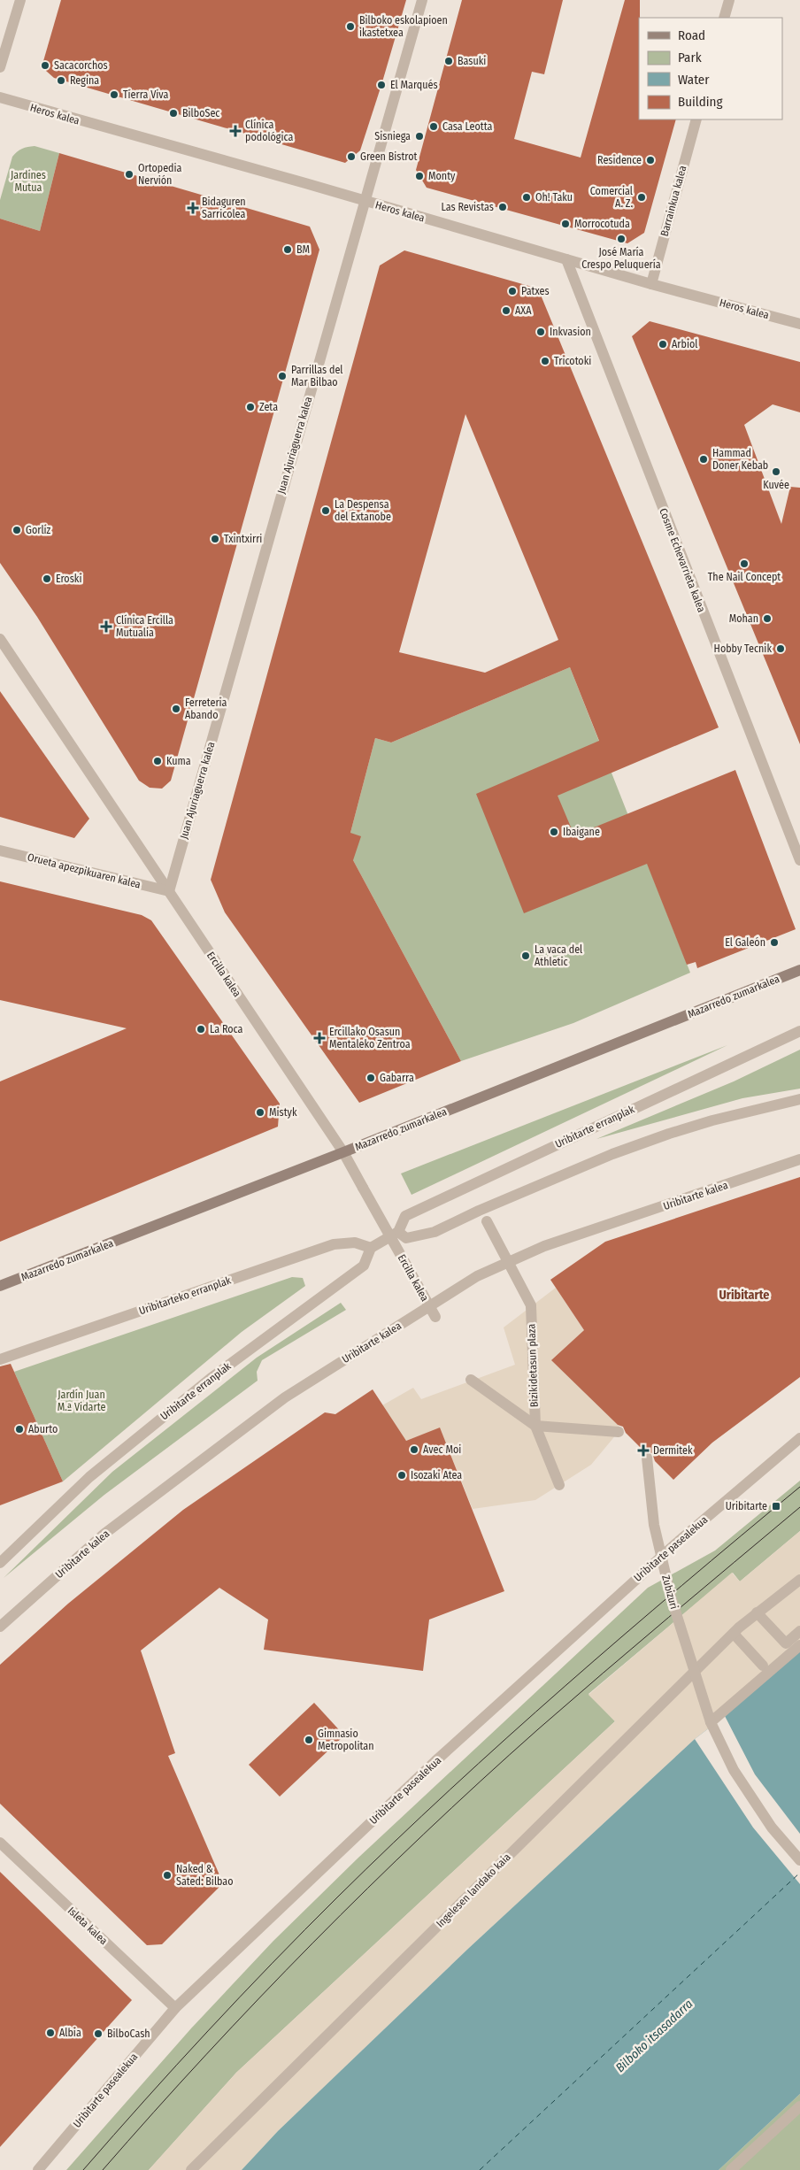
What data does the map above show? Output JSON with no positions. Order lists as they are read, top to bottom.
{
  "streets": {
    "main road": ["Mazarredo zumarkalea"],
    "street": [
      "Heros kalea",
      "Barrainkua kalea",
      "Juan Ajuriaguerra kalea",
      "Cosme Echevarrieta kalea",
      "Orueta apezpikuaren kalea",
      "Ercilla kalea",
      "Uribitarte erranplak",
      "Uribitarte kalea",
      "Uribitarteko erranplak",
      "Bizikidetasun plaza",
      "Uribitarte pasealekua",
      "Zubizuri",
      "Ingelesen landako kaia",
      "Isleta kalea"
    ]
  },
  "crossings": [
    ["Heros kalea", "Barrainkua kalea"],
    ["Heros kalea", "Juan Ajuriaguerra kalea"],
    ["Heros kalea", "Cosme Echevarrieta kalea"],
    ["Juan Ajuriaguerra kalea", "Orueta apezpikuaren kalea"],
    ["Juan Ajuriaguerra kalea", "Ercilla kalea"],
    ["Orueta apezpikuaren kalea", "Ercilla kalea"],
    ["Ercilla kalea", "Mazarredo zumarkalea"],
    ["Uribitarte erranplak", "Uribitarteko erranplak"],
    ["Uribitarte pasealekua", "Isleta kalea"]
  ],
  "districts": ["Uribitarte"],
  "water": ["Bilboko itsasadarra"],
  "parks": ["Jardines Mutua", "Jardín Juan M.ª Vidarte"],
  "places": {
    "other": [
      "Bilboko eskolapioen ikastetxea",
      "Basuki",
      "Sacacorchos",
      "Regina",
      "El Marqués",
      "Tierra Viva",
      "BilboSec",
      "Casa Leotta",
      "Sisniega",
      "Green Bistrot",
      "Residence",
      "Ortopedia Nervión",
      "Monty",
      "Oh! Taku",
      "Comercial A. Z.",
      "Las Revistas",
      "Morrocotuda",
      "José María Crespo Peluquería",
      "BM",
      "Patxes",
      "AXA",
      "Inkvasion",
      "Arbiol",
      "Tricotoki",
      "Parrillas del Mar Bilbao",
      "Zeta",
      "Hammad Doner Kebab",
      "Kuvée",
      "La Despensa del Extanobe",
      "Gorliz",
      "Txintxirri",
      "The Nail Concept",
      "Eroski",
      "Mohan",
      "Hobby Tecnik",
      "Ferreteria Abando",
      "Kuma",
      "Ibaigane",
      "El Galeón",
      "La vaca del Athletic",
      "La Roca",
      "Gabarra",
      "Mistyk",
      "Aburto",
      "Avec Moi",
      "Isozaki Atea",
      "Gimnasio Metropolitan",
      "Naked & Sated: Bilbao",
      "Albia",
      "BilboCash"
    ],
    "health": [
      "Clínica podológica",
      "Bidaguren Sarricolea",
      "Clínica Ercilla Mutualia",
      "Ercillako Osasun Mentaleko Zentroa",
      "Dermitek"
    ],
    "transit": ["Uribitarte"]
  },
  "legend": [
    "Road",
    "Park",
    "Water",
    "Building"
  ]
}
